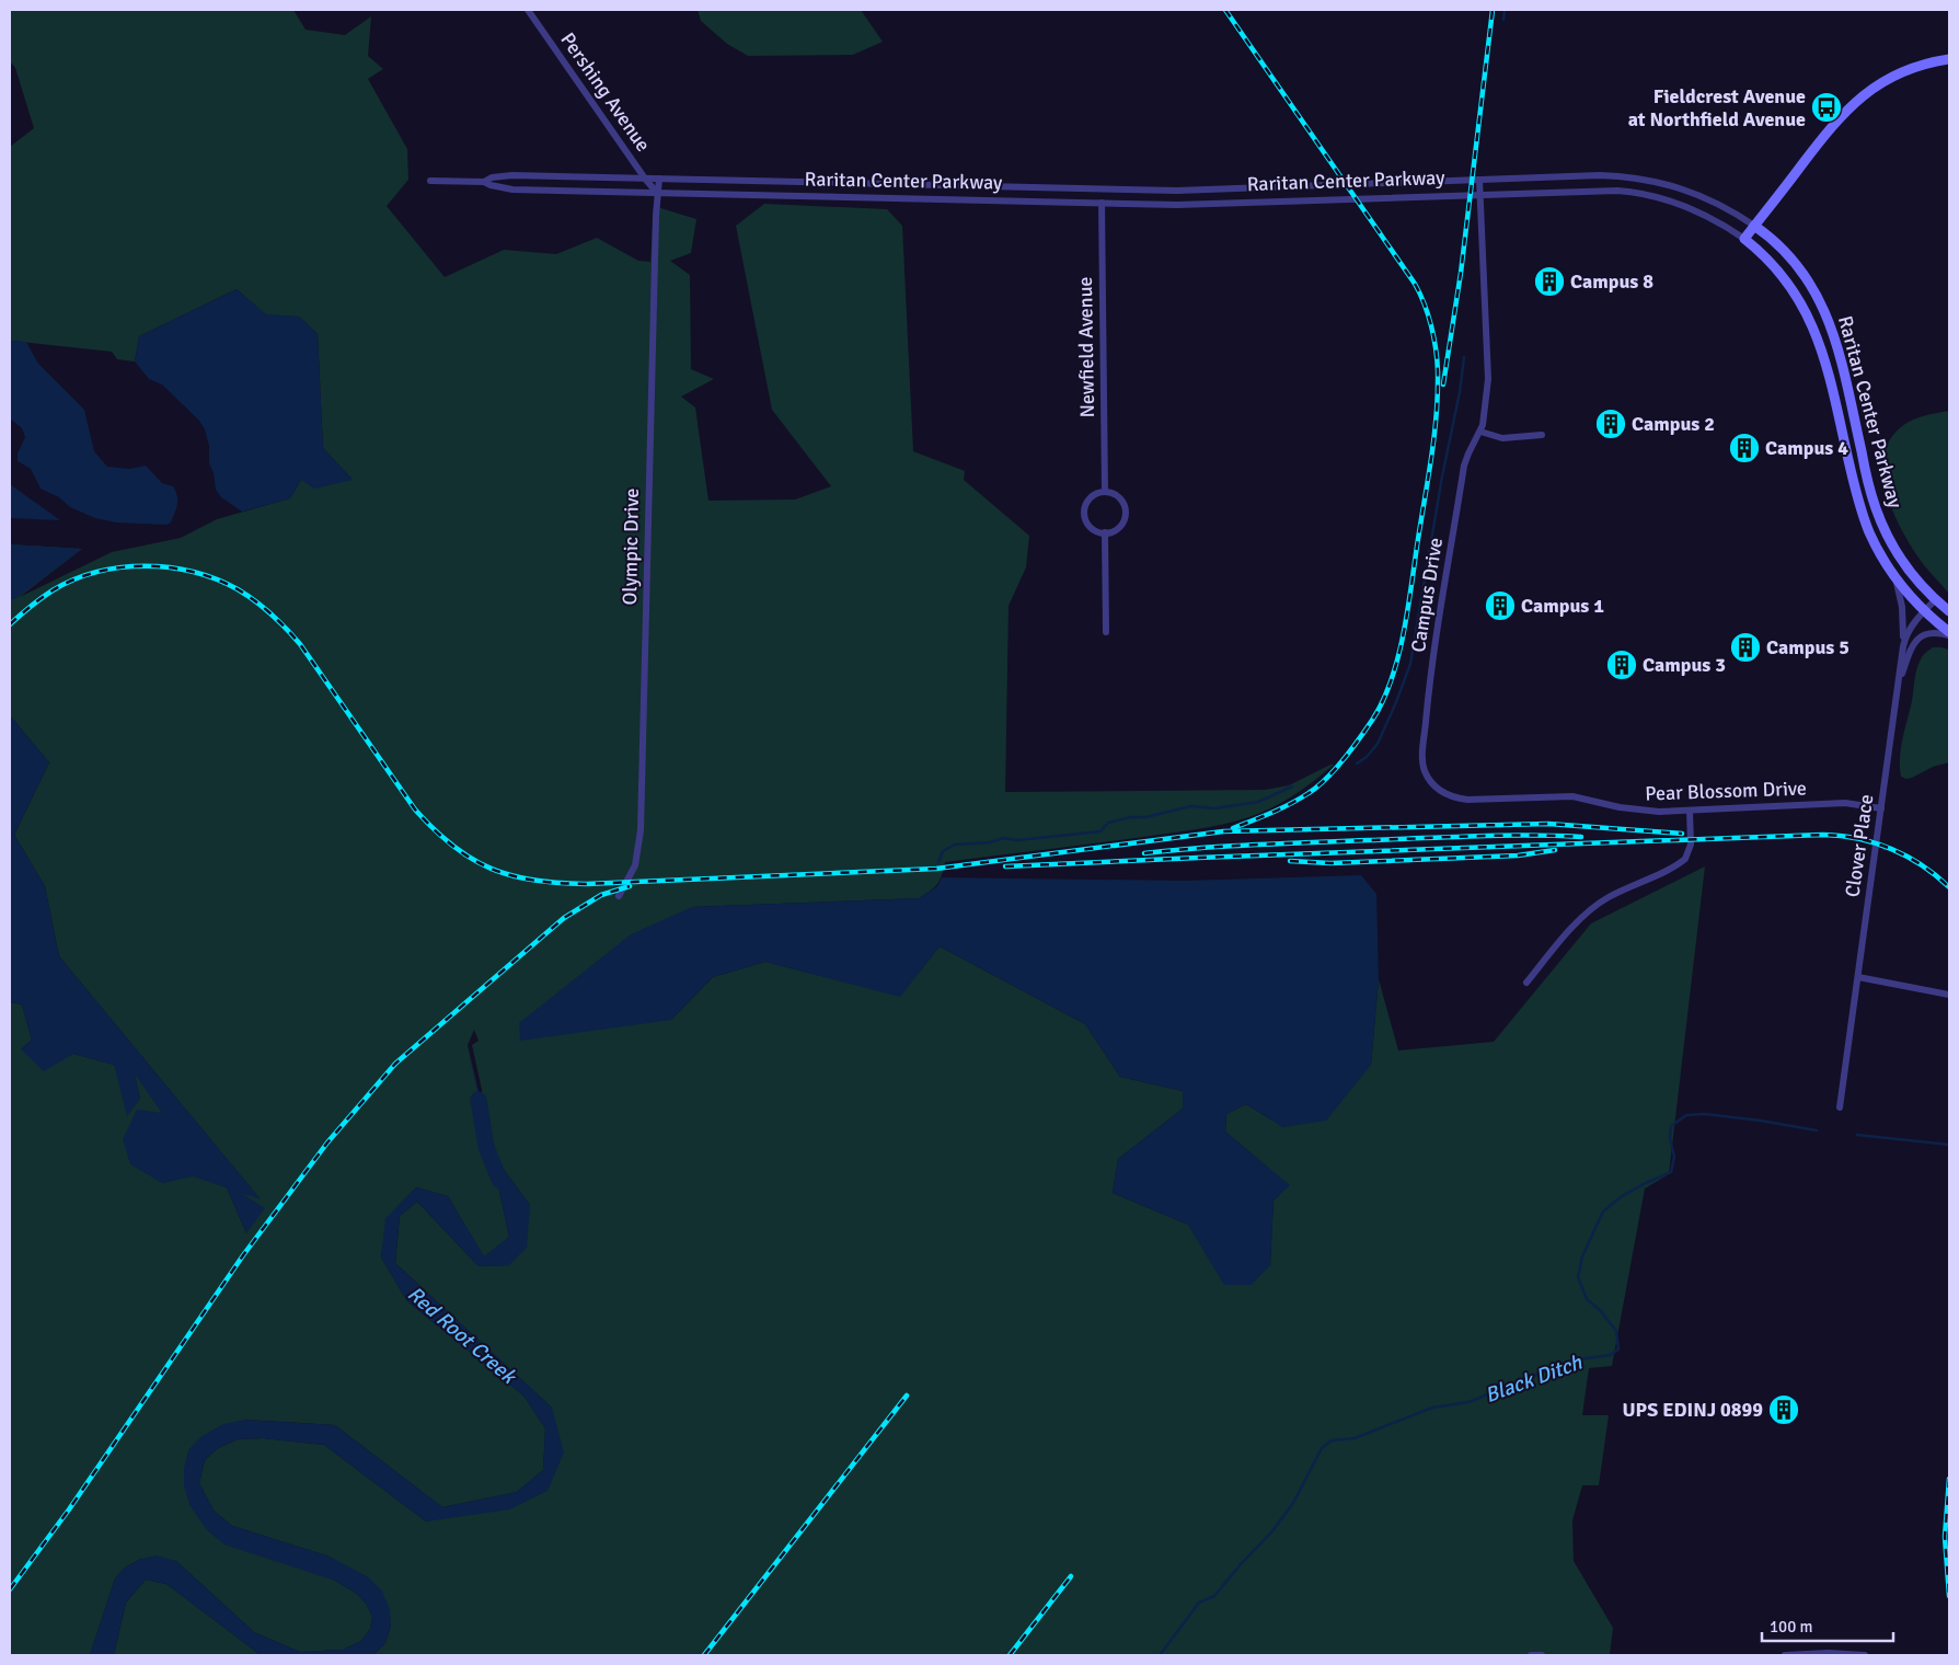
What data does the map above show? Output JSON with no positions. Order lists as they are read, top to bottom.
{
  "streets": {
    "street": [
      "Pershing Avenue",
      "Raritan Center Parkway",
      "Newfield Avenue",
      "Olympic Drive",
      "Campus Drive",
      "Pear Blossom Drive",
      "Clover Place"
    ]
  },
  "crossings": [
    ["Pershing Avenue", "Raritan Center Parkway"],
    ["Pershing Avenue", "Olympic Drive"],
    ["Raritan Center Parkway", "Newfield Avenue"],
    ["Raritan Center Parkway", "Olympic Drive"],
    ["Raritan Center Parkway", "Campus Drive"],
    ["Raritan Center Parkway", "Clover Place"],
    ["Campus Drive", "Pear Blossom Drive"],
    ["Pear Blossom Drive", "Clover Place"]
  ],
  "water": ["Red Root Creek", "Black Ditch"],
  "places": {
    "bus stop": ["Fieldcrest Avenue at Northfield Avenue"],
    "building": [
      "Campus 8",
      "Campus 2",
      "Campus 4",
      "Campus 1",
      "Campus 5",
      "Campus 3",
      "UPS EDINJ 0899"
    ]
  },
  "scale_bar": "100 m"
}
